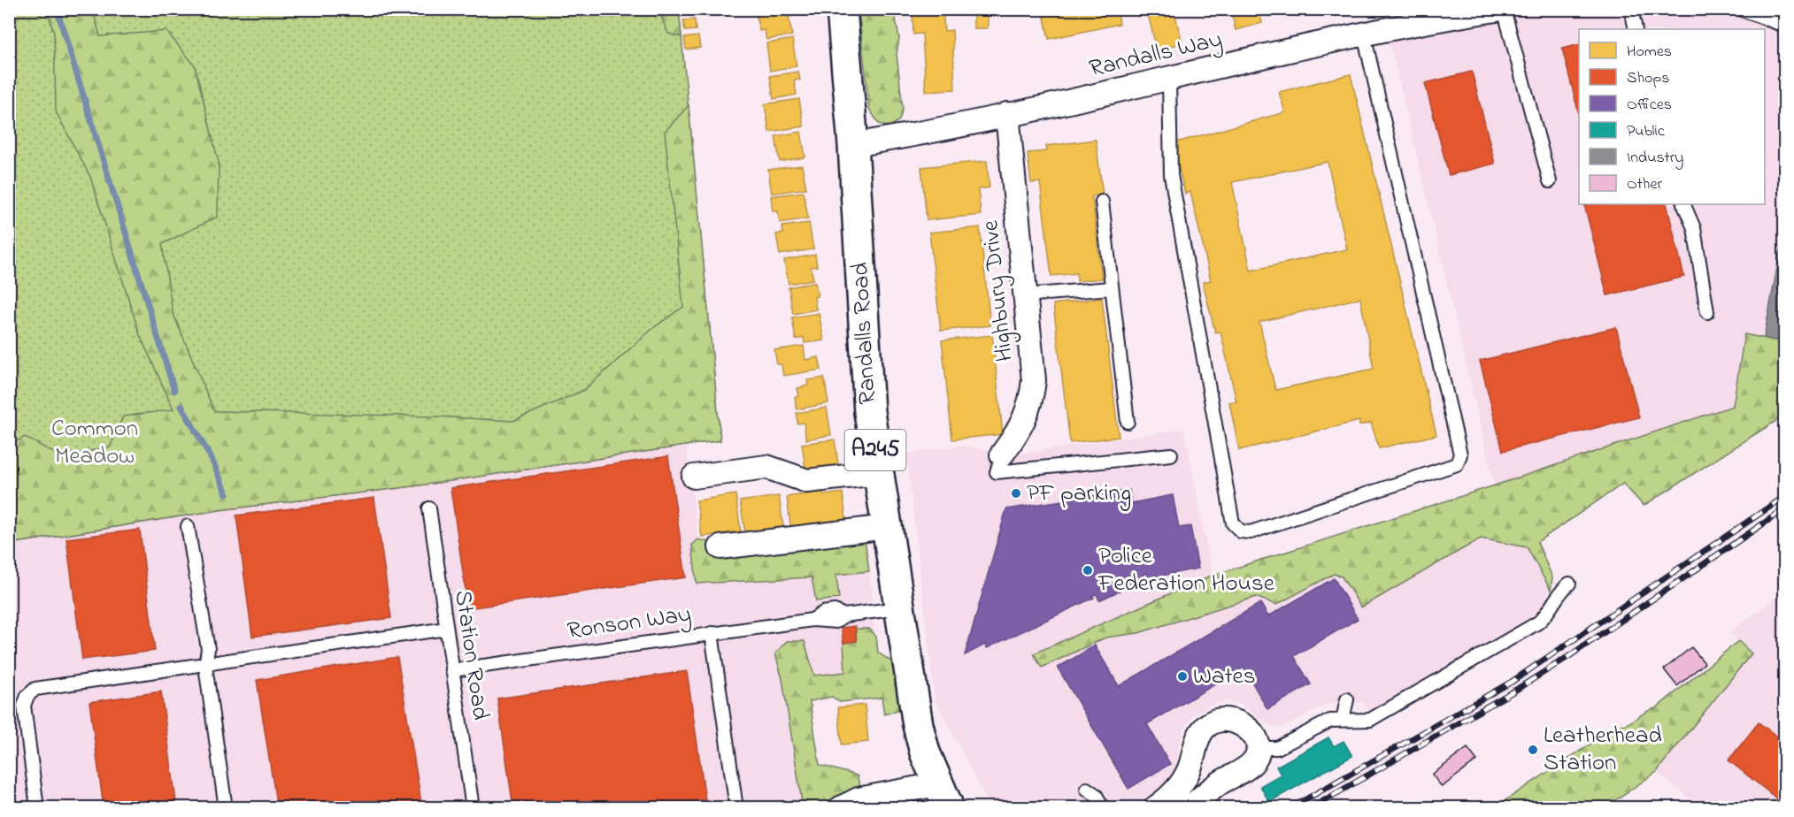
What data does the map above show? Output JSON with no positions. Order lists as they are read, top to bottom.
{
  "streets": {
    "main road": ["Randalls Road", "A245"],
    "street": ["Randalls Way", "Highbury Drive"],
    "lane": ["Ronson Way", "Station Road"]
  },
  "crossings": [
    ["Randalls Way", "Highbury Drive"],
    ["Randalls Way", "Randalls Road"],
    ["Randalls Road", "Ronson Way"],
    ["Ronson Way", "Station Road"]
  ],
  "parks": ["Common Meadow"],
  "places": [
    "PF parking",
    "Police Federation House",
    "Wates",
    "Leatherhead Station"
  ],
  "legend": [
    "Homes",
    "Shops",
    "Offices",
    "Public",
    "Industry",
    "Other"
  ]
}
